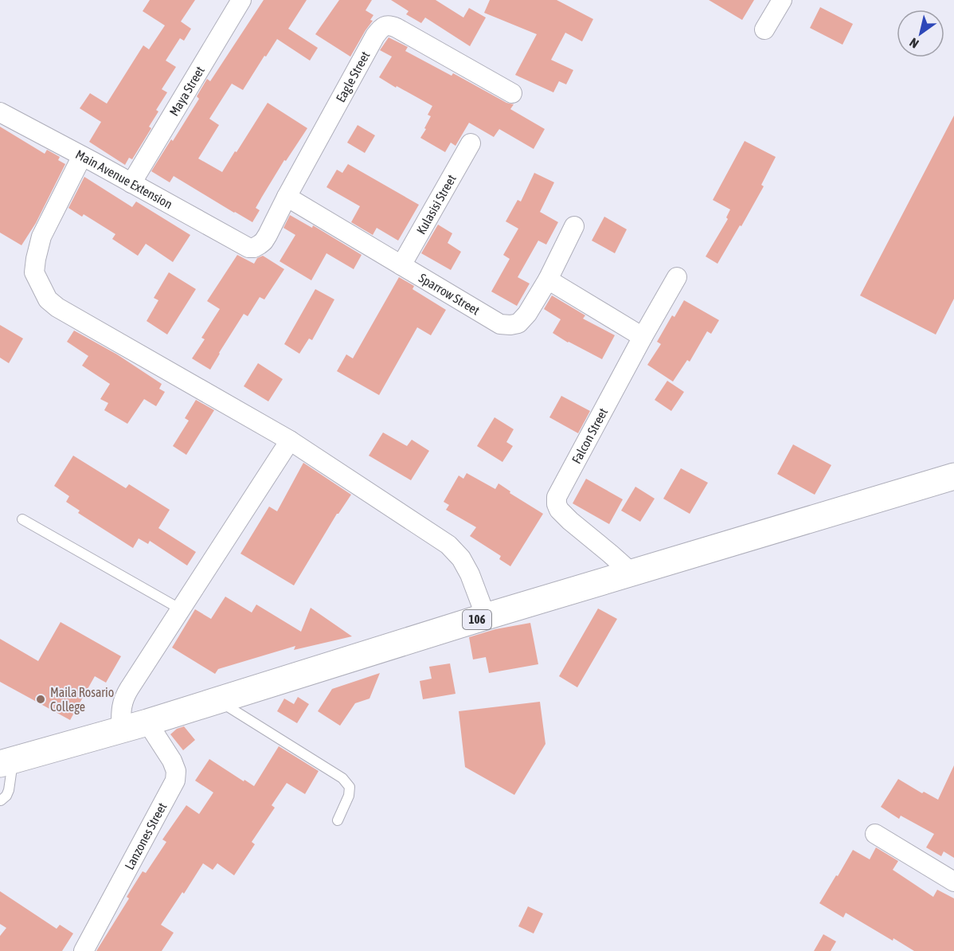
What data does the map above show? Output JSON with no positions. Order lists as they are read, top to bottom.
{
  "streets": {
    "highway": ["106"],
    "street": [
      "Eagle Street",
      "Maya Street",
      "Main Avenue Extension",
      "Kulasisi Street",
      "Sparrow Street",
      "Falcon Street",
      "Lanzones Street"
    ]
  },
  "crossings": [
    ["Eagle Street", "Main Avenue Extension"],
    ["Eagle Street", "Sparrow Street"],
    ["Maya Street", "Main Avenue Extension"],
    ["Kulasisi Street", "Sparrow Street"],
    ["Falcon Street", "106"],
    ["106", "Lanzones Street"]
  ],
  "places": ["Maila Rosario College"],
  "north": "bottom left"
}
